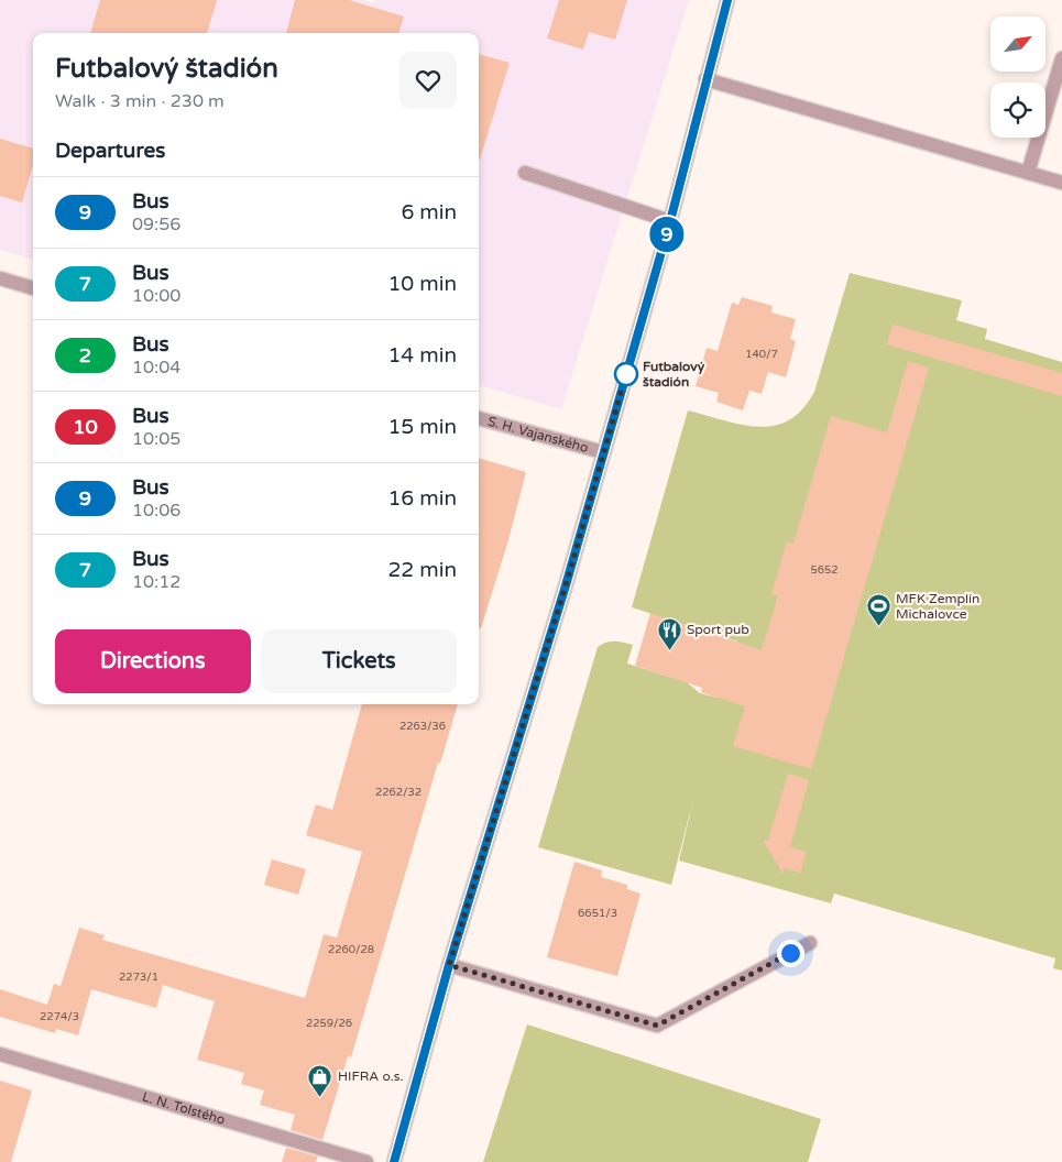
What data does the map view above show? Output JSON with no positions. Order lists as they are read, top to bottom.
{
  "streets": {
    "street": ["S. H. Vajanského", "L. N. Tolstého"]
  },
  "places": {
    "other": ["Futbalový štadión"],
    "sports": ["MFK Zemplín Michalovce"],
    "restaurant": ["Sport pub"],
    "shop": ["HIFRA o.s."]
  },
  "lines": ["bus line 9"],
  "house_numbers": [
    "140/7",
    "5652",
    "2263/36",
    "2262/32",
    "6651/3",
    "2260/28",
    "2273/1",
    "2274/3",
    "2259/26"
  ],
  "north": "top right",
  "page": {
    "on_map": "9",
    "heading": [
      ["Futbalový štadión", "Walk · 3 min · 230 m"],
      "Departures"
    ],
    "list": [
      {
        "mark": "9",
        "name": "Bus",
        "note": "09:56",
        "value": "6 min"
      },
      {
        "mark": "7",
        "name": "Bus",
        "note": "10:00",
        "value": "10 min"
      },
      {
        "mark": "2",
        "name": "Bus",
        "note": "10:04",
        "value": "14 min"
      },
      {
        "mark": "10",
        "name": "Bus",
        "note": "10:05",
        "value": "15 min"
      },
      {
        "mark": "9",
        "name": "Bus",
        "note": "10:06",
        "value": "16 min"
      },
      {
        "mark": "7",
        "name": "Bus",
        "note": "10:12",
        "value": "22 min"
      }
    ],
    "buttons": ["Directions", "Tickets"]
  }
}
